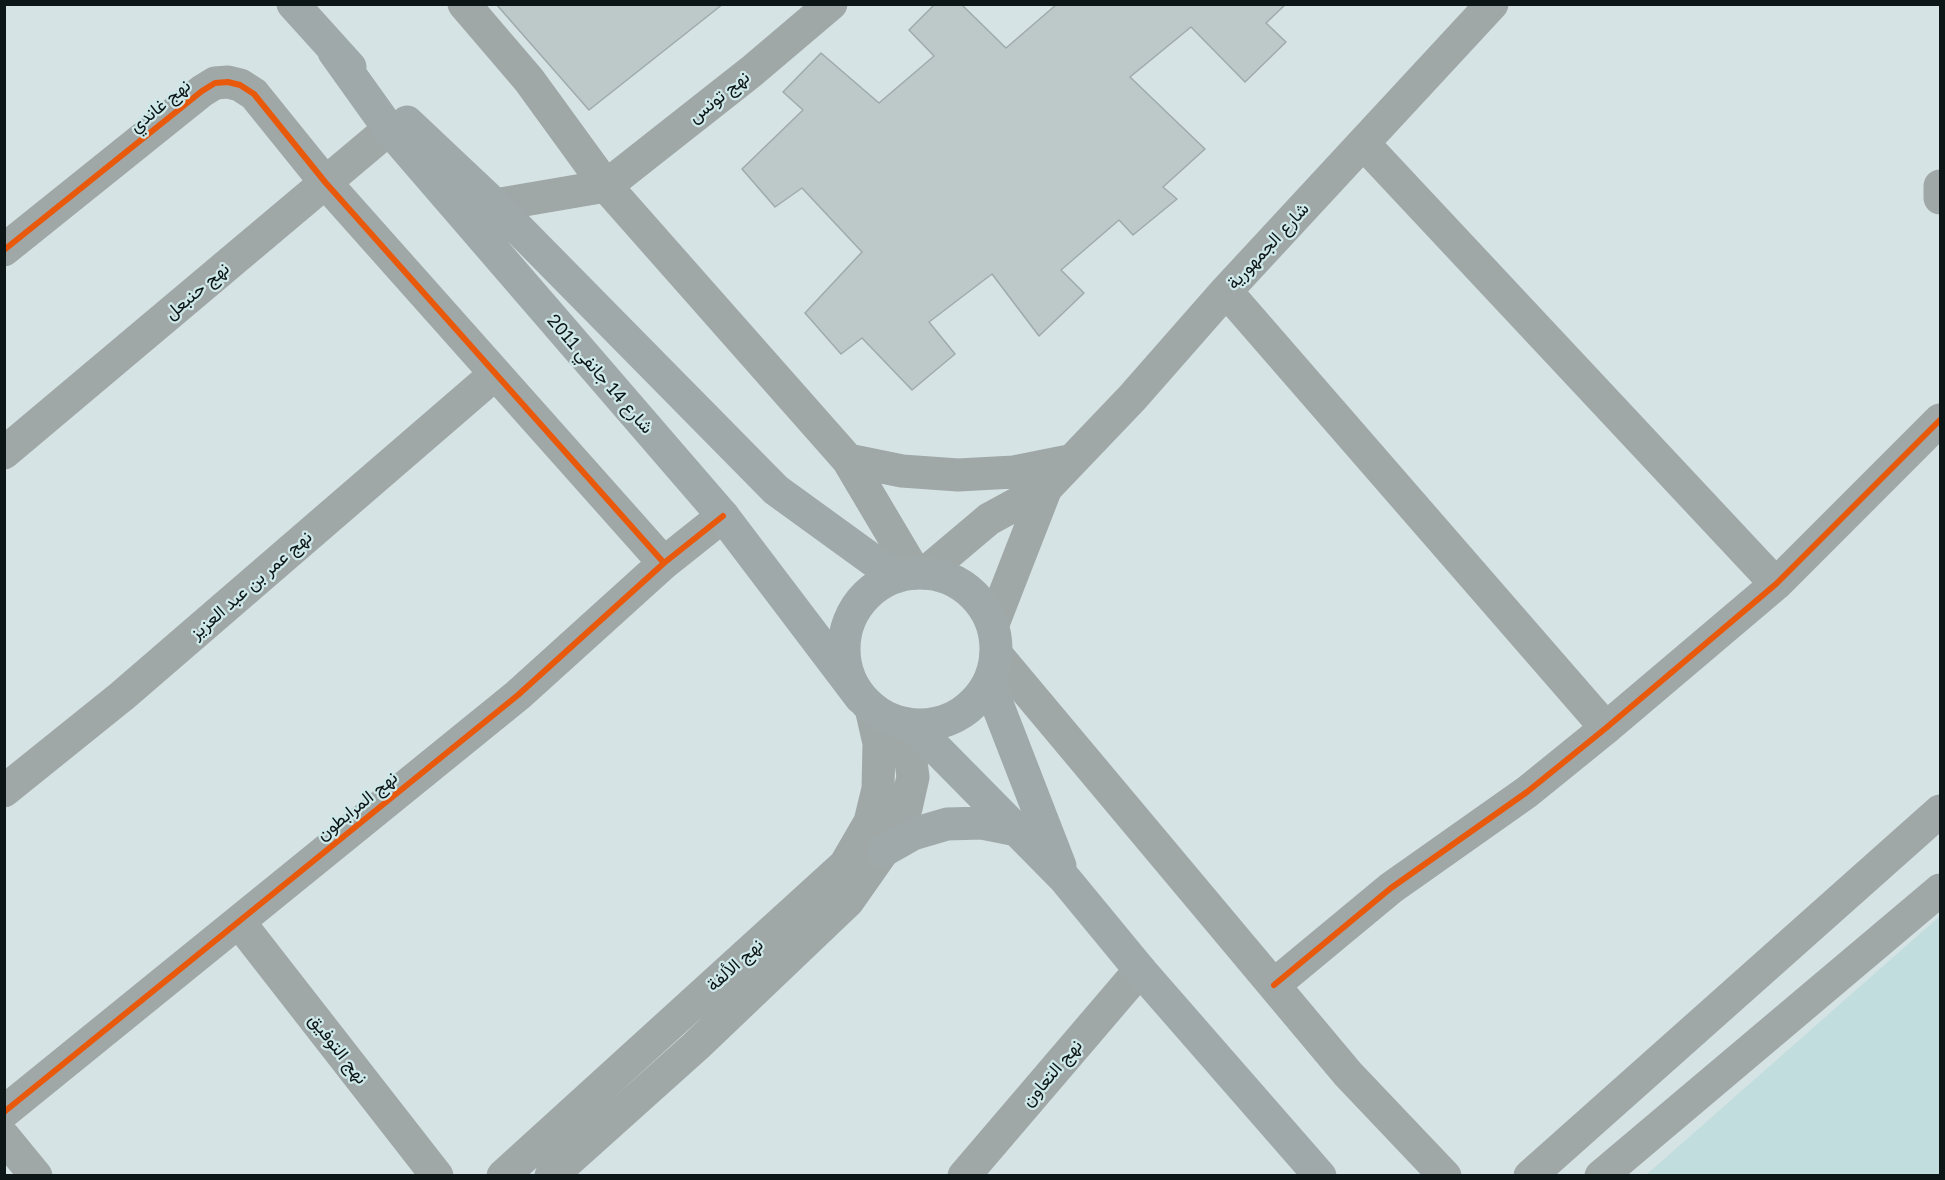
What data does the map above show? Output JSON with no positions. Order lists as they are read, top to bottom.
{
  "streets": {
    "main road": ["شارع 14 جانفي 2011"],
    "street": [
      "نهج تونس",
      "نهج غاندي",
      "شارع الجمهورية",
      "نهج حنبعل",
      "نهج عمر بن عبد العزيز",
      "نهج المرابطون",
      "نهج الألفة",
      "نهج التوفيق",
      "نهج التعاون"
    ]
  },
  "crossings": [
    ["نهج غاندي", "نهج حنبعل"],
    ["نهج حنبعل", "شارع 14 جانفي 2011"],
    ["شارع 14 جانفي 2011", "نهج المرابطون"],
    ["شارع 14 جانفي 2011", "نهج الألفة"],
    ["نهج المرابطون", "نهج التوفيق"]
  ]
}
